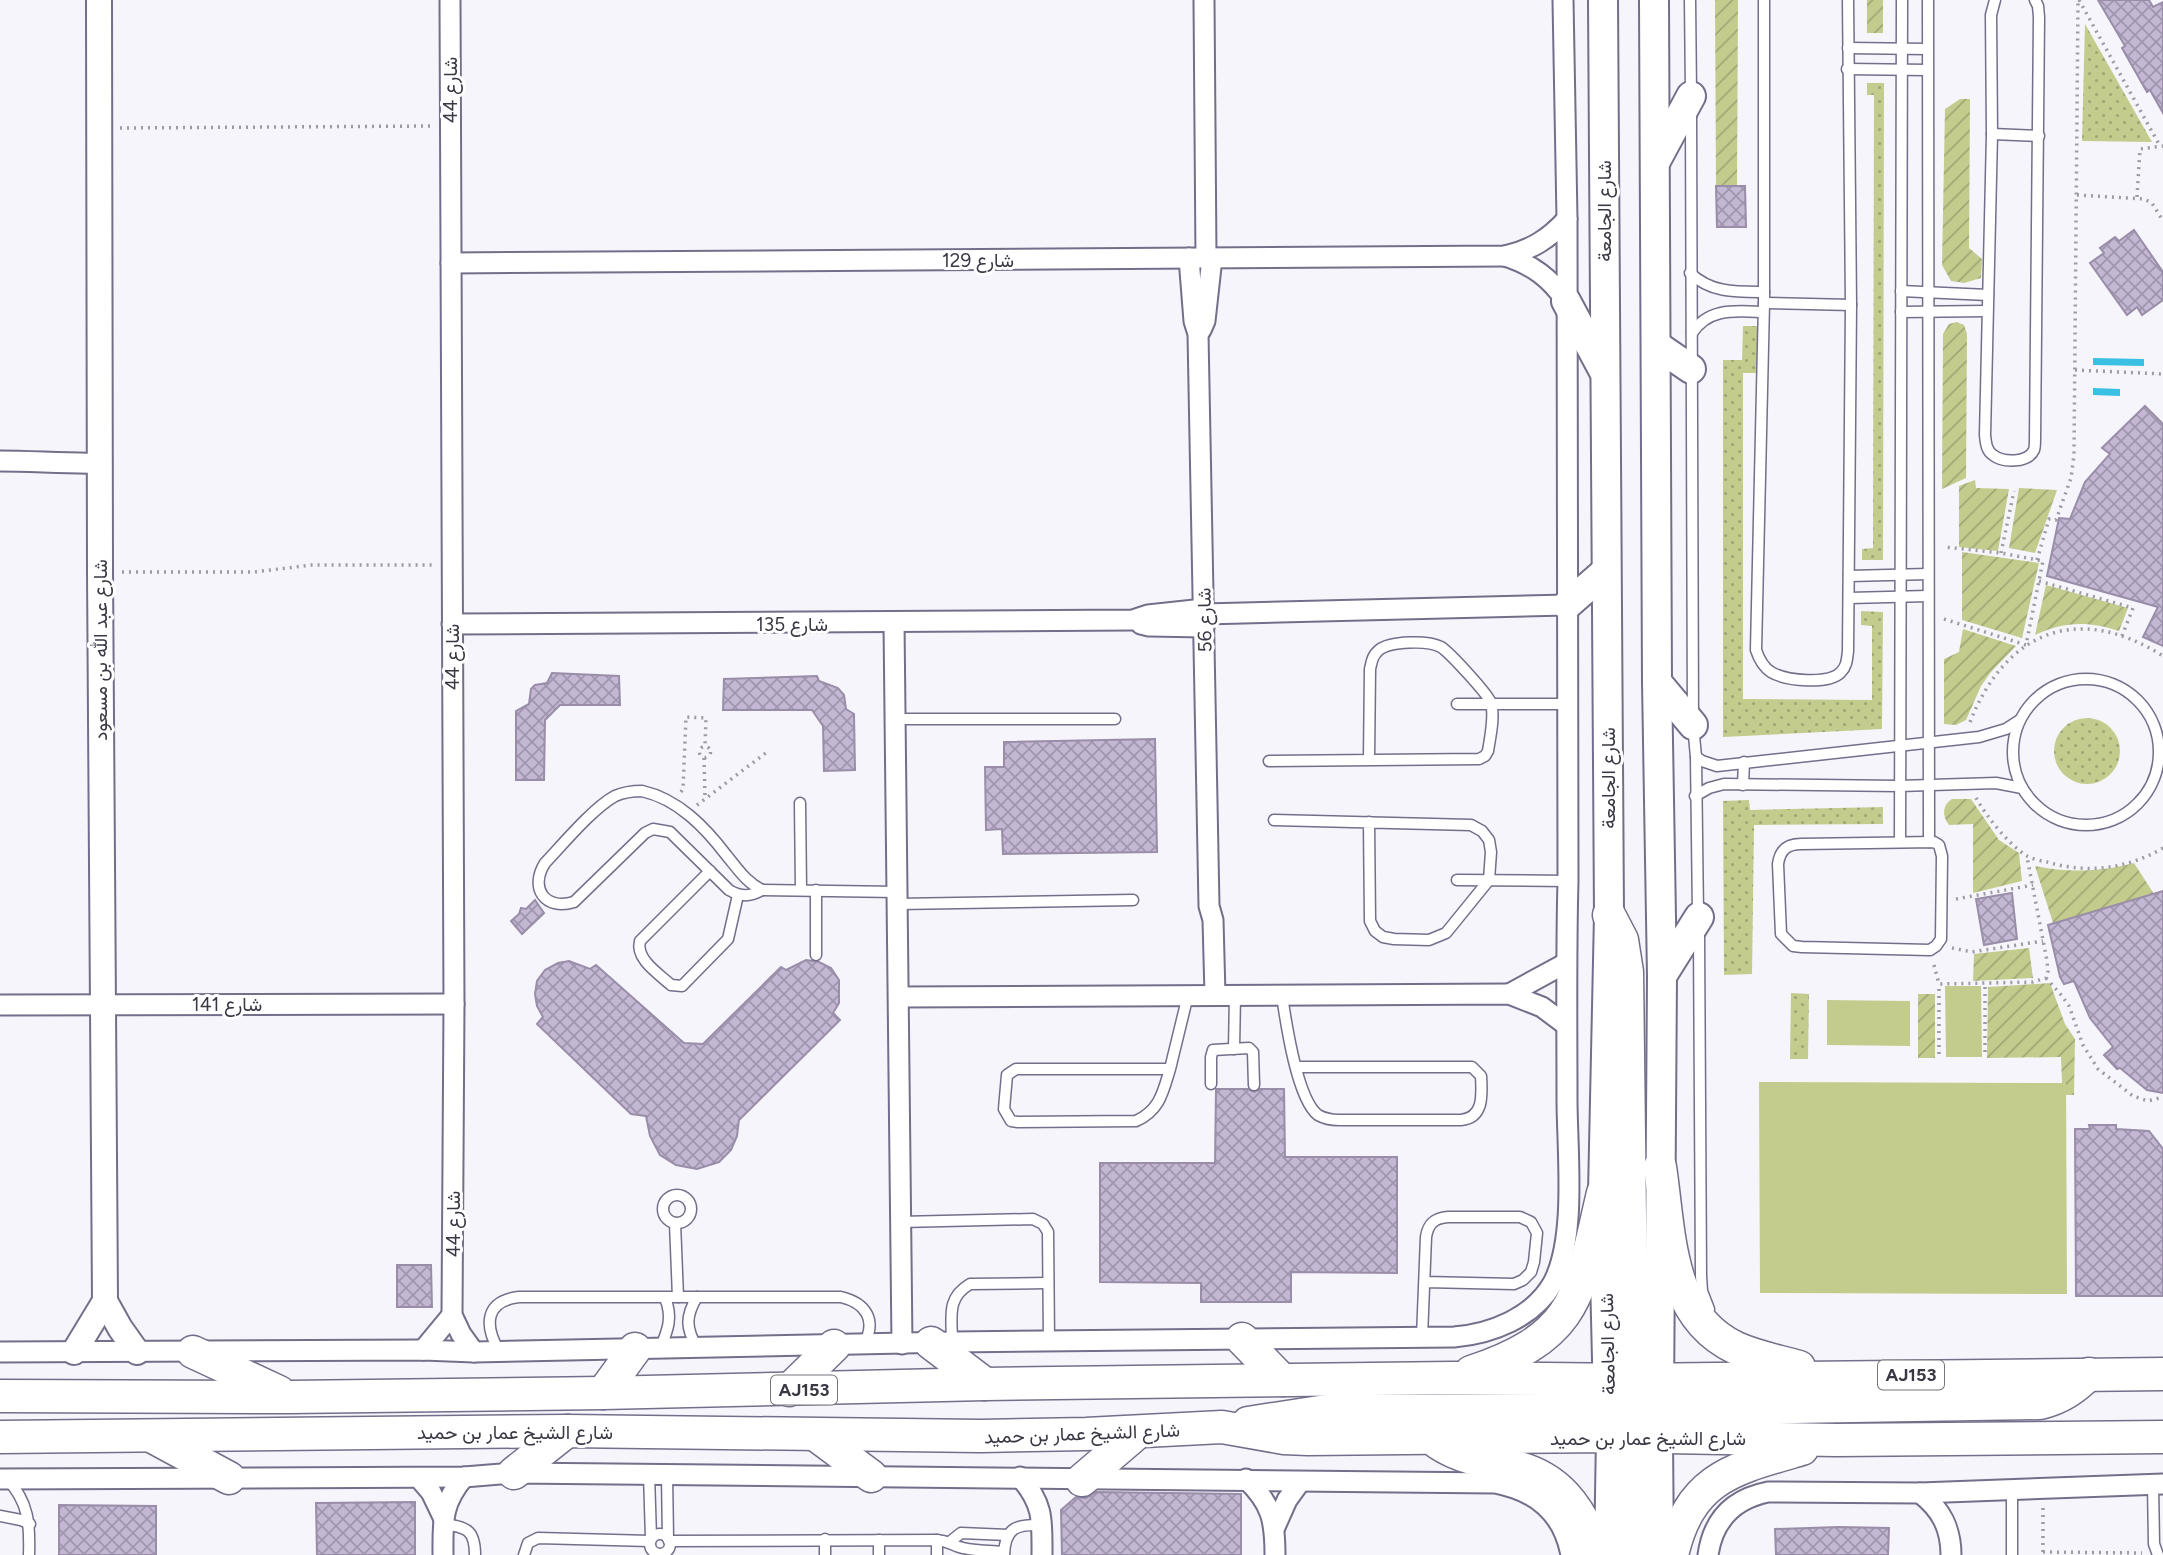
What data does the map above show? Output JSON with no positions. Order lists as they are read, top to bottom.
{
  "streets": {
    "main road": ["شارع الجامعة", "AJ153", "شارع الشيخ عمار بن حميد"],
    "street": [
      "شارع 44",
      "شارع 129",
      "شارع 56",
      "شارع 135",
      "شارع عبد الله بن مسعود",
      "شارع 141"
    ]
  },
  "crossings": [
    ["شارع 44", "شارع 129"],
    ["شارع 44", "شارع 135"],
    ["شارع 44", "شارع 141"],
    ["شارع الجامعة", "شارع الشيخ عمار بن حميد"],
    ["شارع 129", "شارع 56"],
    ["شارع 56", "شارع 135"],
    ["شارع عبد الله بن مسعود", "شارع 141"]
  ]
}
